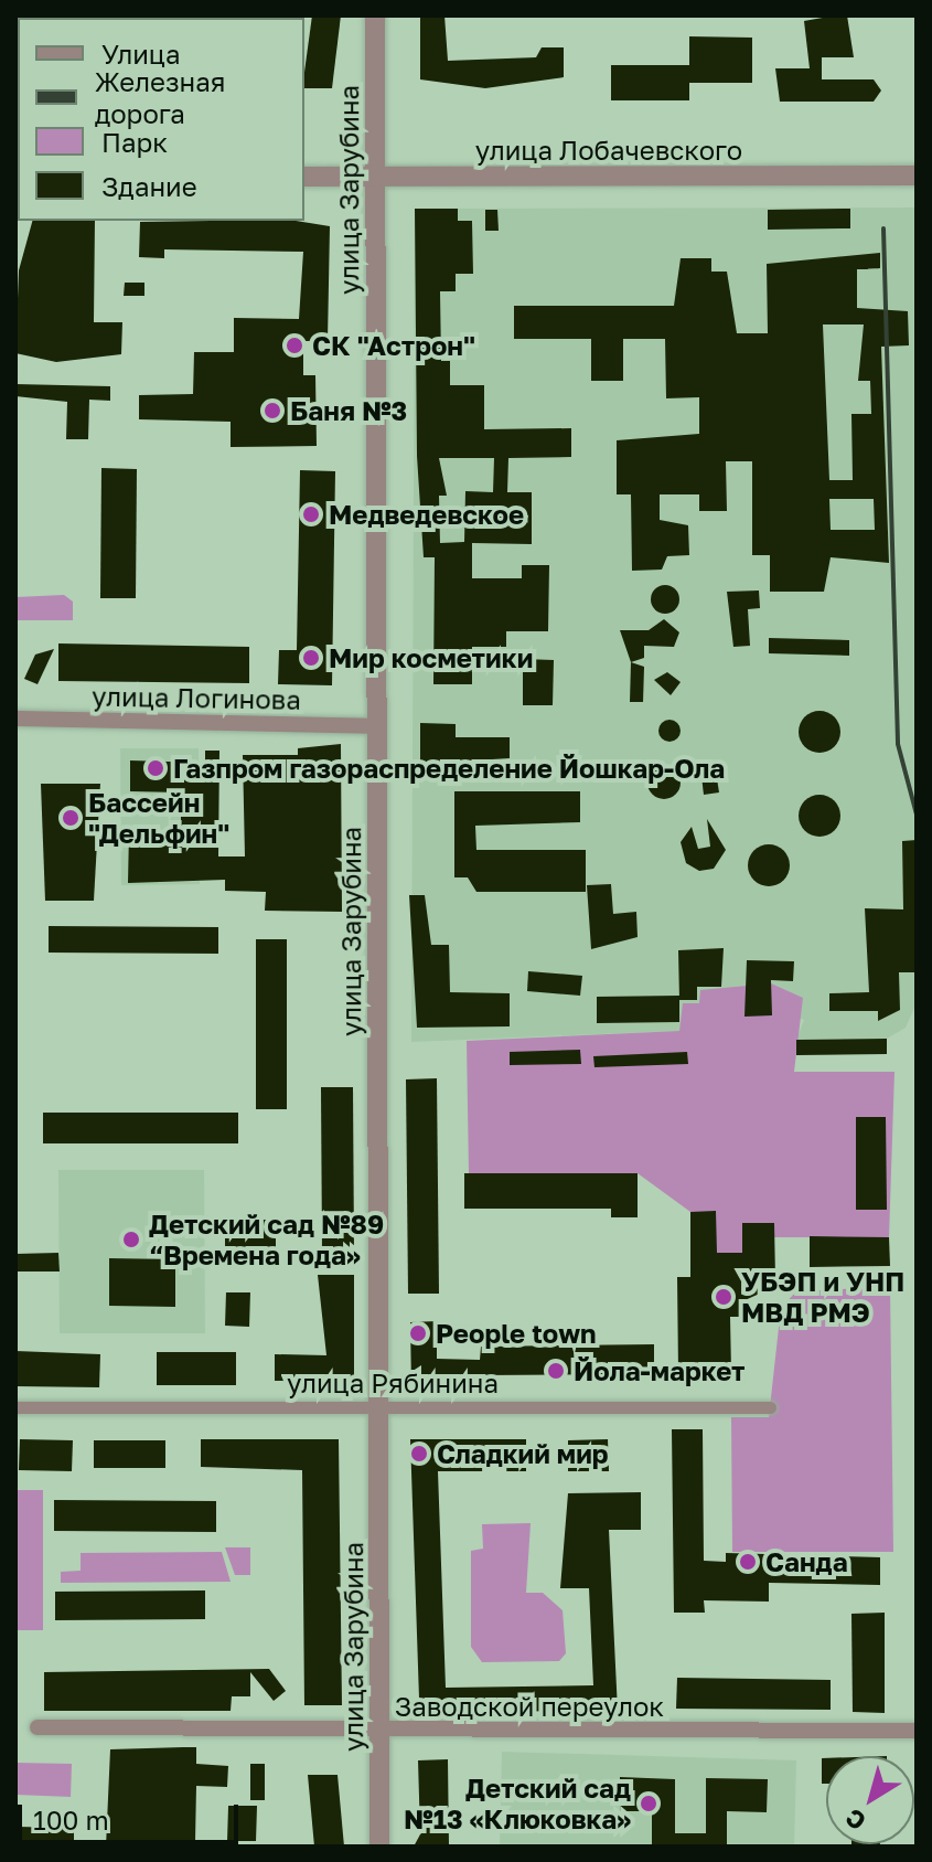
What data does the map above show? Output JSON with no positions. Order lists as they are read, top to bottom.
{
  "streets": {
    "street": [
      "улица Лобачевского",
      "улица Зарубина",
      "улица Логинова",
      "улица Рябинина",
      "Заводской переулок"
    ]
  },
  "crossings": [
    ["улица Лобачевского", "улица Зарубина"],
    ["улица Зарубина", "улица Логинова"],
    ["улица Зарубина", "улица Рябинина"],
    ["улица Зарубина", "Заводской переулок"]
  ],
  "places": [
    "СК \"Астрон\"",
    "Баня №3",
    "Медведевское",
    "Мир косметики",
    "Газпром газораспределение Йошкар-Ола",
    "Бассейн \"Дельфин\"",
    "Детский сад №89 “Времена года»",
    "УБЭП и УНП МВД РМЭ",
    "People town",
    "Йола-маркет",
    "Сладкий мир",
    "Санда",
    "Детский сад №13 «Клюковка»"
  ],
  "legend": [
    "Улица",
    "Железная дорога",
    "Парк",
    "Здание"
  ],
  "scale_bar": "100 m",
  "north": "bottom left"
}
